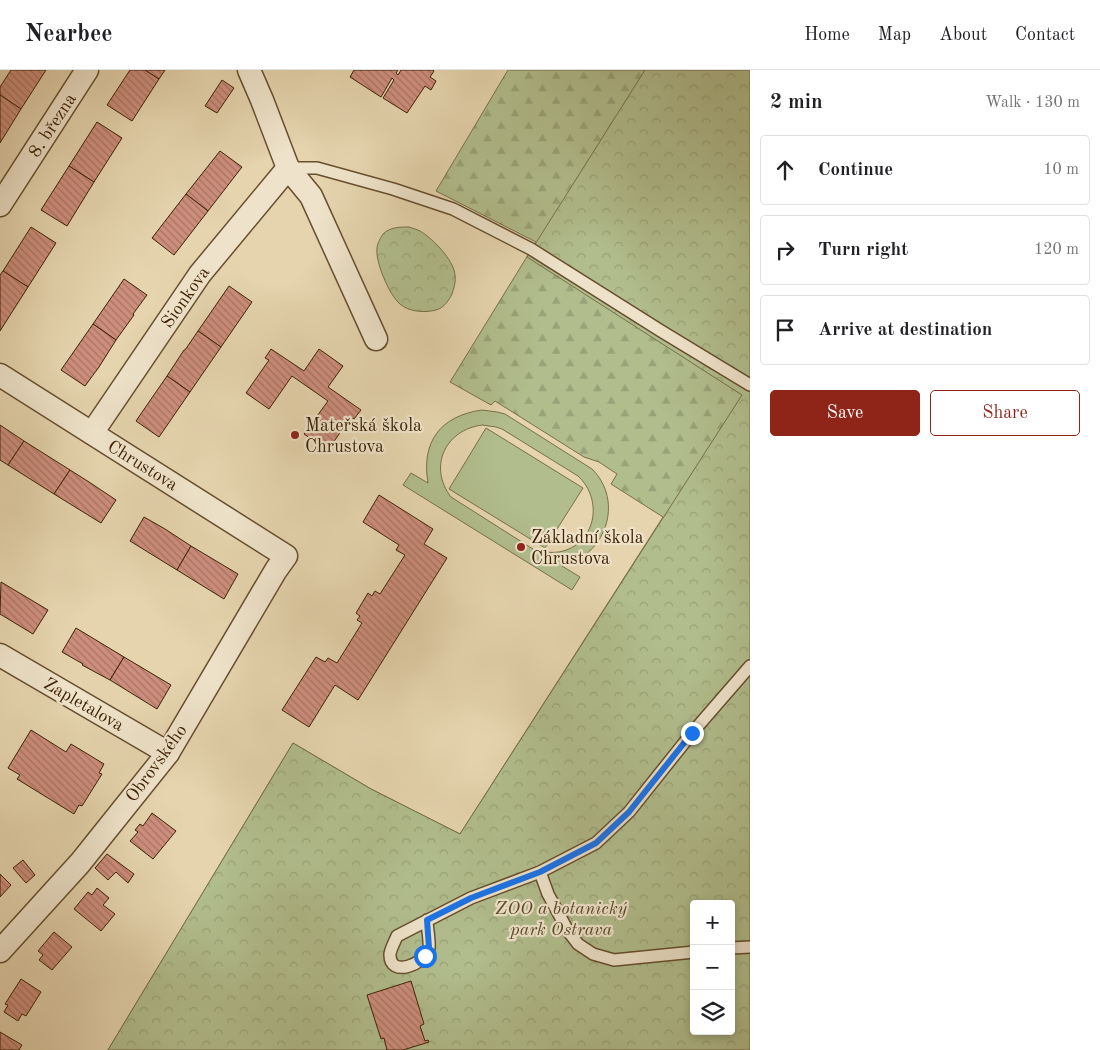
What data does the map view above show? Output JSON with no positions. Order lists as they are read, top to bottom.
{
  "streets": {
    "street": [
      "8. března",
      "Sionkova",
      "Chrustova",
      "Zapletalova",
      "Obrovského"
    ]
  },
  "crossings": [
    ["Sionkova", "Chrustova"],
    ["Chrustova", "Obrovského"],
    ["Zapletalova", "Obrovského"]
  ],
  "parks": ["ZOO a botanický park Ostrava"],
  "places": ["Mateřská škola Chrustova", "Základní škola Chrustova"],
  "page": {
    "header": "Nearbee",
    "nav": [
      "Home",
      "Map",
      "About",
      "Contact"
    ],
    "heading": ["2 min", "Walk · 130 m"],
    "list": [
      ["Continue", "10 m"],
      ["Turn right", "120 m"],
      "Arrive at destination"
    ],
    "buttons": ["Save", "Share"],
    "map_buttons": ["+", "−"]
  }
}
